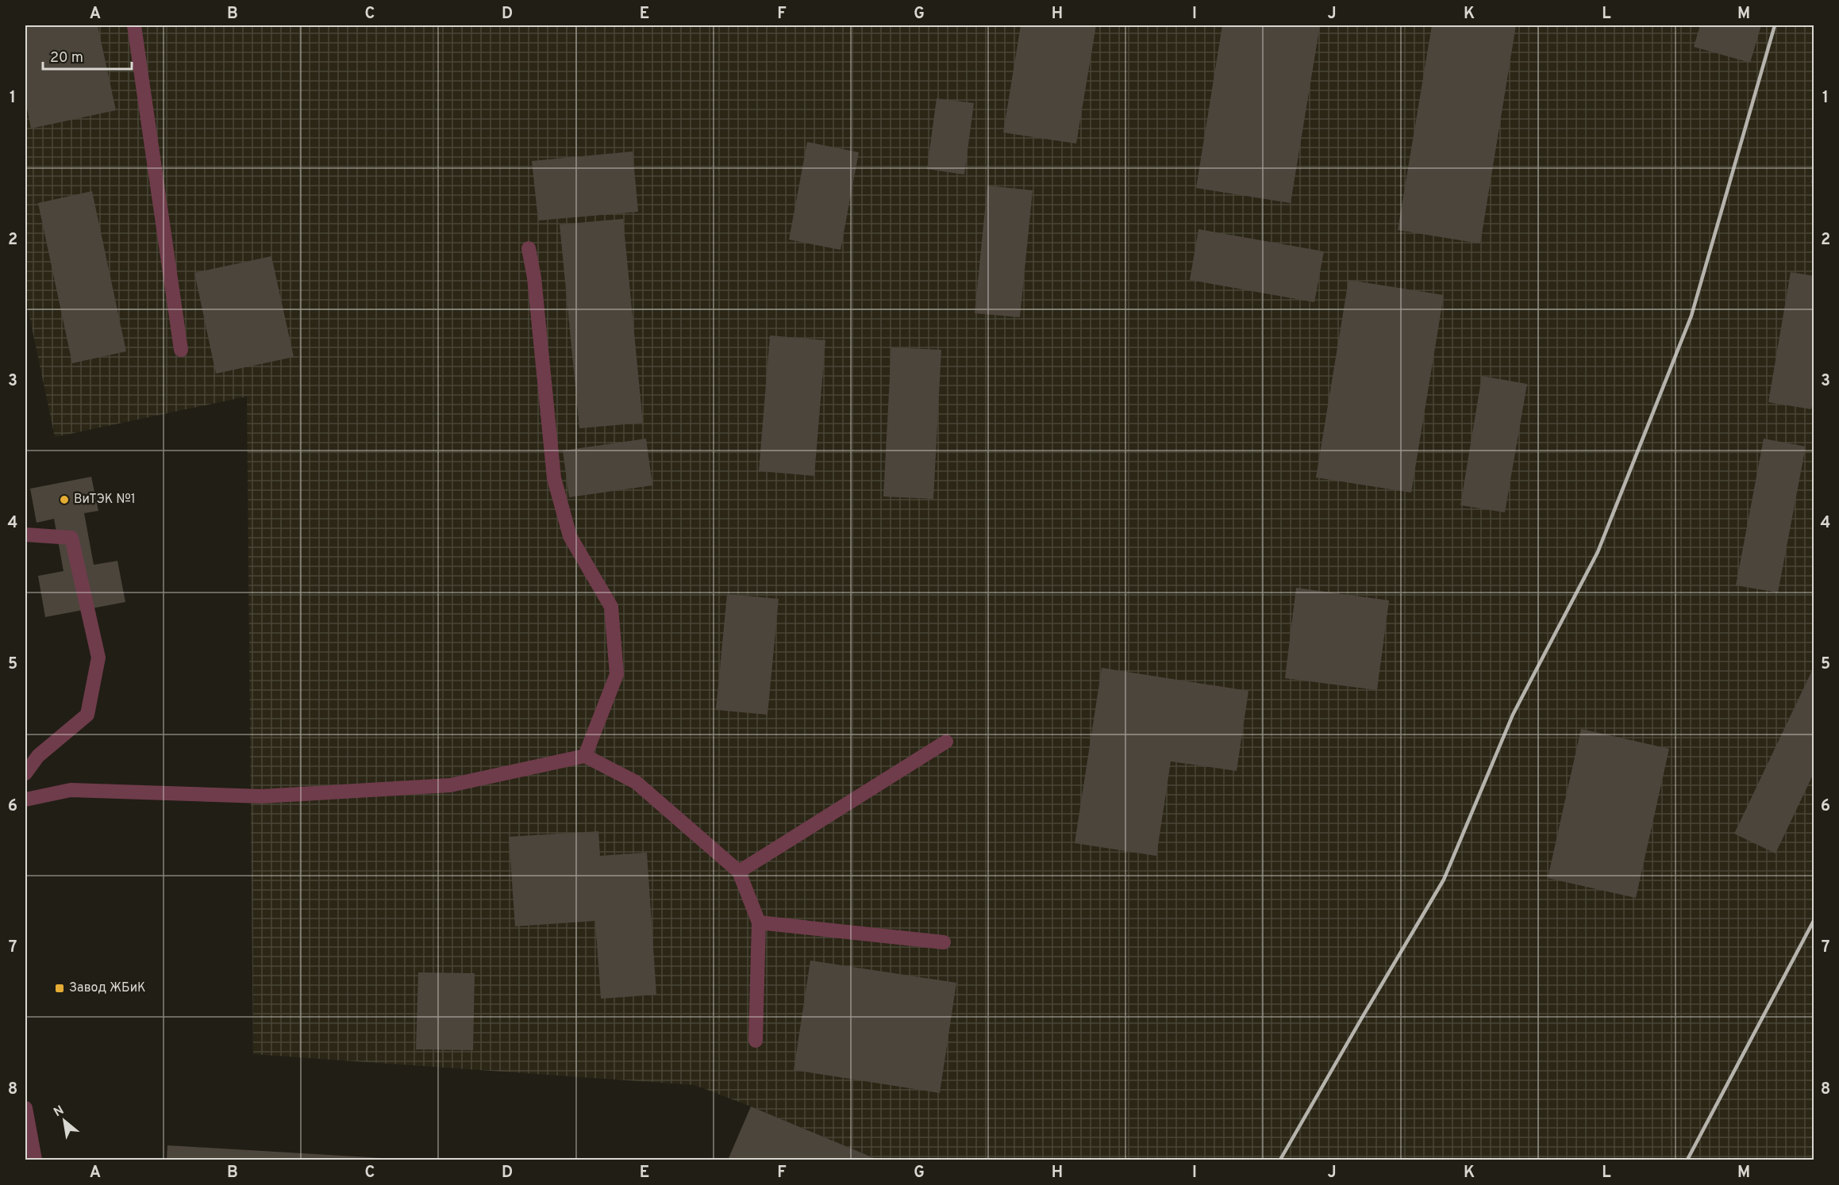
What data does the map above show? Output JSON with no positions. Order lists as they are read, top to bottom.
{
  "places": {
    "other": ["ВиТЭК №1"],
    "transit": ["Завод ЖБиК"]
  },
  "scale_bar": "20 m",
  "north": "top left",
  "grid": {
    "columns": [
      "A",
      "B",
      "C",
      "D",
      "E",
      "F",
      "G",
      "H",
      "I",
      "J",
      "K",
      "L",
      "M"
    ],
    "rows": [
      "1",
      "2",
      "3",
      "4",
      "5",
      "6",
      "7",
      "8"
    ]
  }
}
